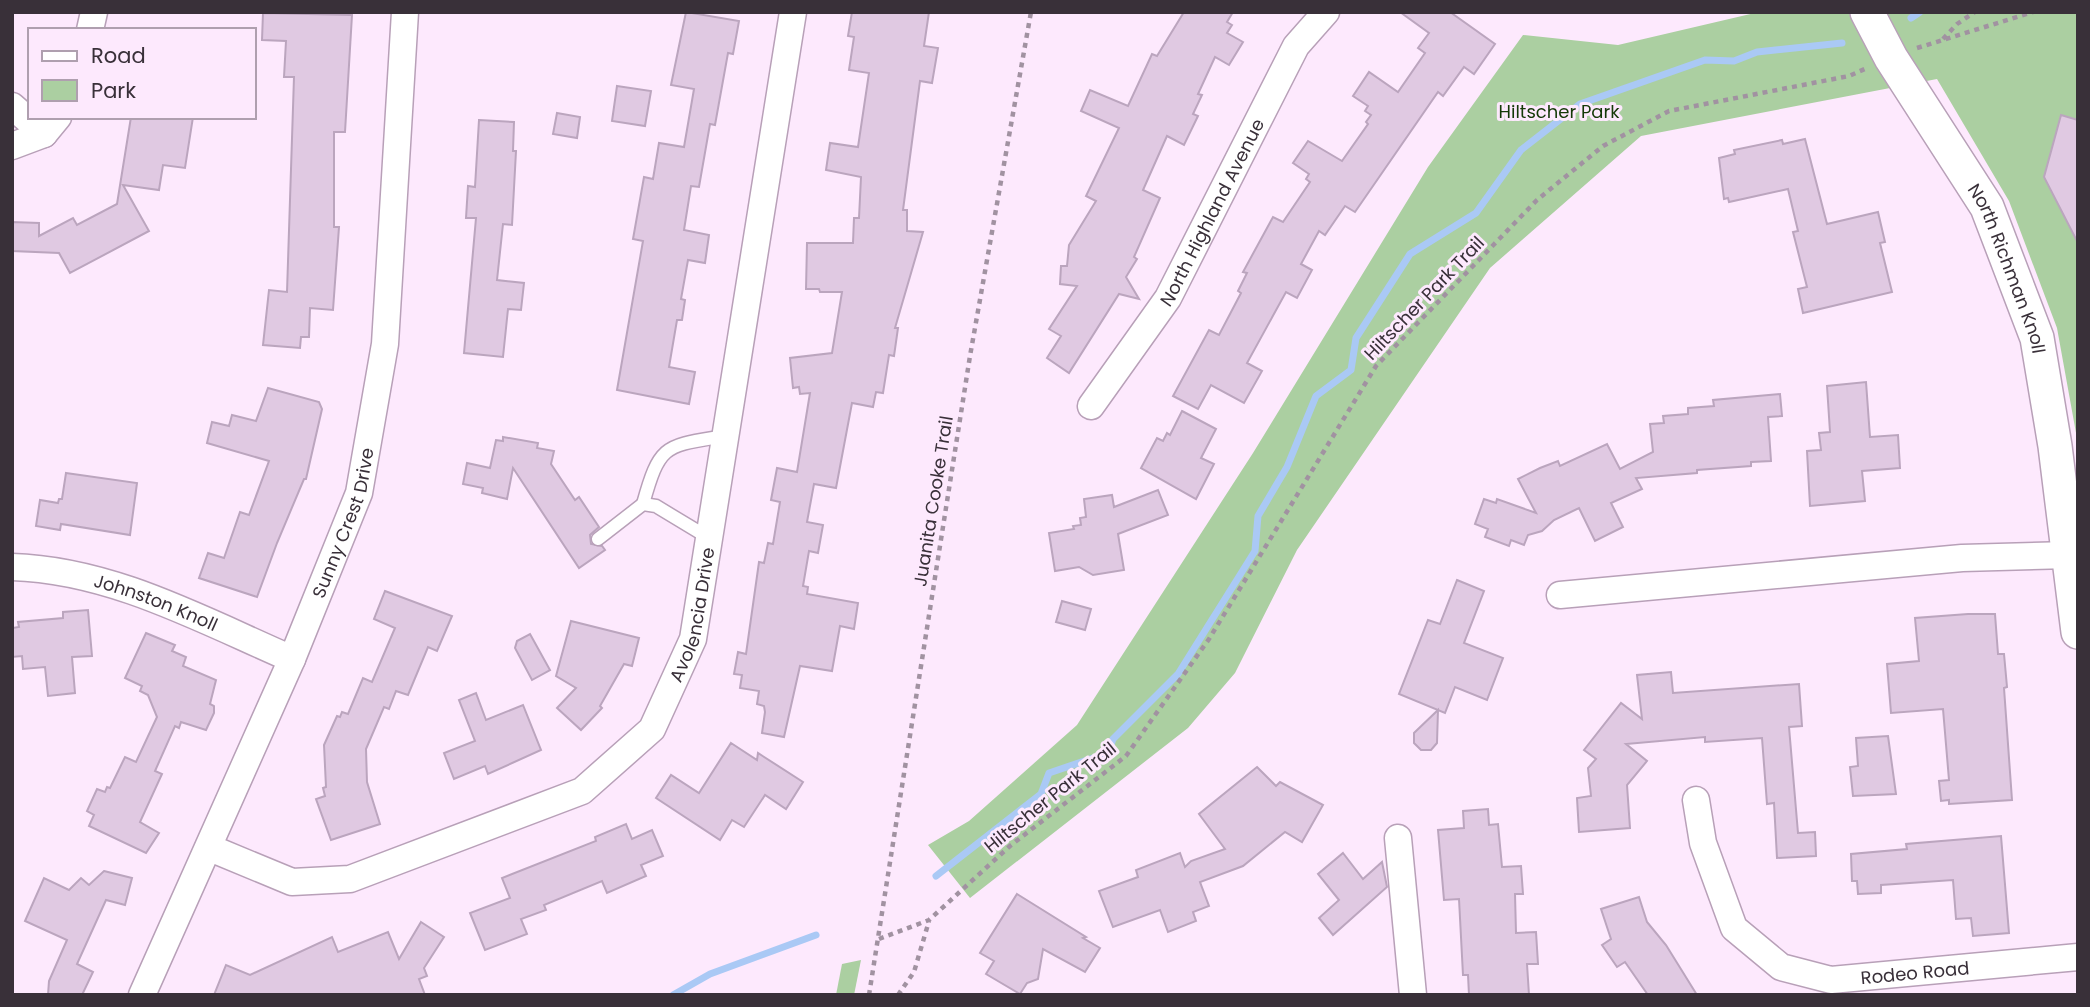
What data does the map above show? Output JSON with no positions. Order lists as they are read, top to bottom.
{
  "streets": {
    "street": [
      "North Highland Avenue",
      "North Richman Knoll",
      "Sunny Crest Drive",
      "Johnston Knoll",
      "Avolencia Drive",
      "Rodeo Road"
    ],
    "path": ["Hiltscher Park Trail", "Juanita Cooke Trail"]
  },
  "crossings": [
    ["North Richman Knoll", "Hiltscher Park Trail"],
    ["Hiltscher Park Trail", "Juanita Cooke Trail"],
    ["Sunny Crest Drive", "Johnston Knoll"],
    ["Sunny Crest Drive", "Avolencia Drive"]
  ],
  "parks": ["Hiltscher Park"],
  "legend": ["Road", "Park"]
}
